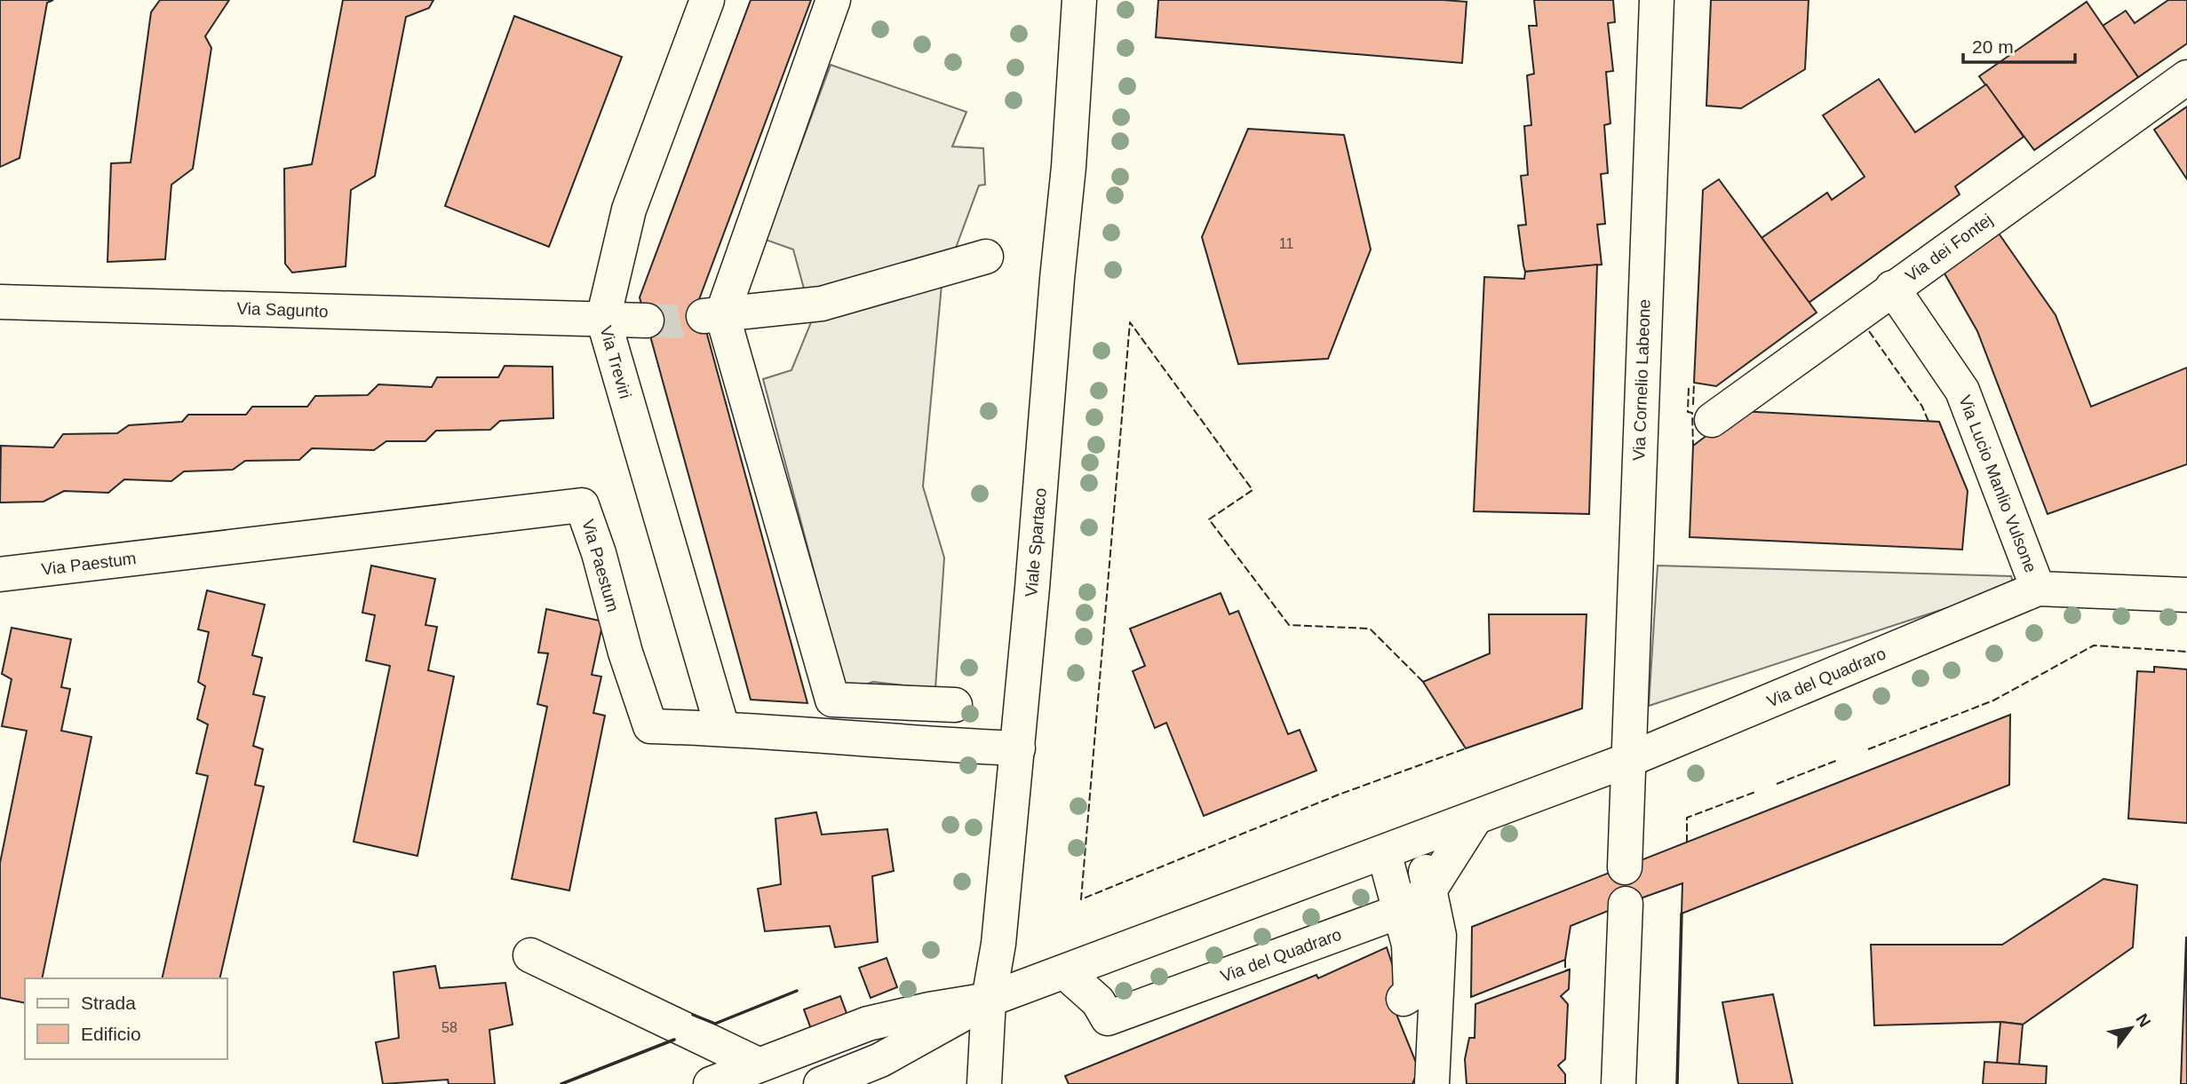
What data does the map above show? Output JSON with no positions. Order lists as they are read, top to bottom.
{
  "streets": {
    "street": [
      "Via dei Fontej",
      "Via Sagunto",
      "Via Treviri",
      "Via Cornelio Labeone",
      "Via Lucio Manlio Vulsone",
      "Viale Spartaco",
      "Via Paestum",
      "Via del Quadraro"
    ]
  },
  "crossings": [
    ["Via dei Fontej", "Via Lucio Manlio Vulsone"],
    ["Via Sagunto", "Via Treviri"],
    ["Via Treviri", "Via Paestum"],
    ["Via Cornelio Labeone", "Via del Quadraro"],
    ["Via Lucio Manlio Vulsone", "Via del Quadraro"],
    ["Viale Spartaco", "Via Paestum"],
    ["Viale Spartaco", "Via del Quadraro"]
  ],
  "house_numbers": ["11", "58"],
  "legend": ["Strada", "Edificio"],
  "scale_bar": "20 m",
  "north": "top right"
}
